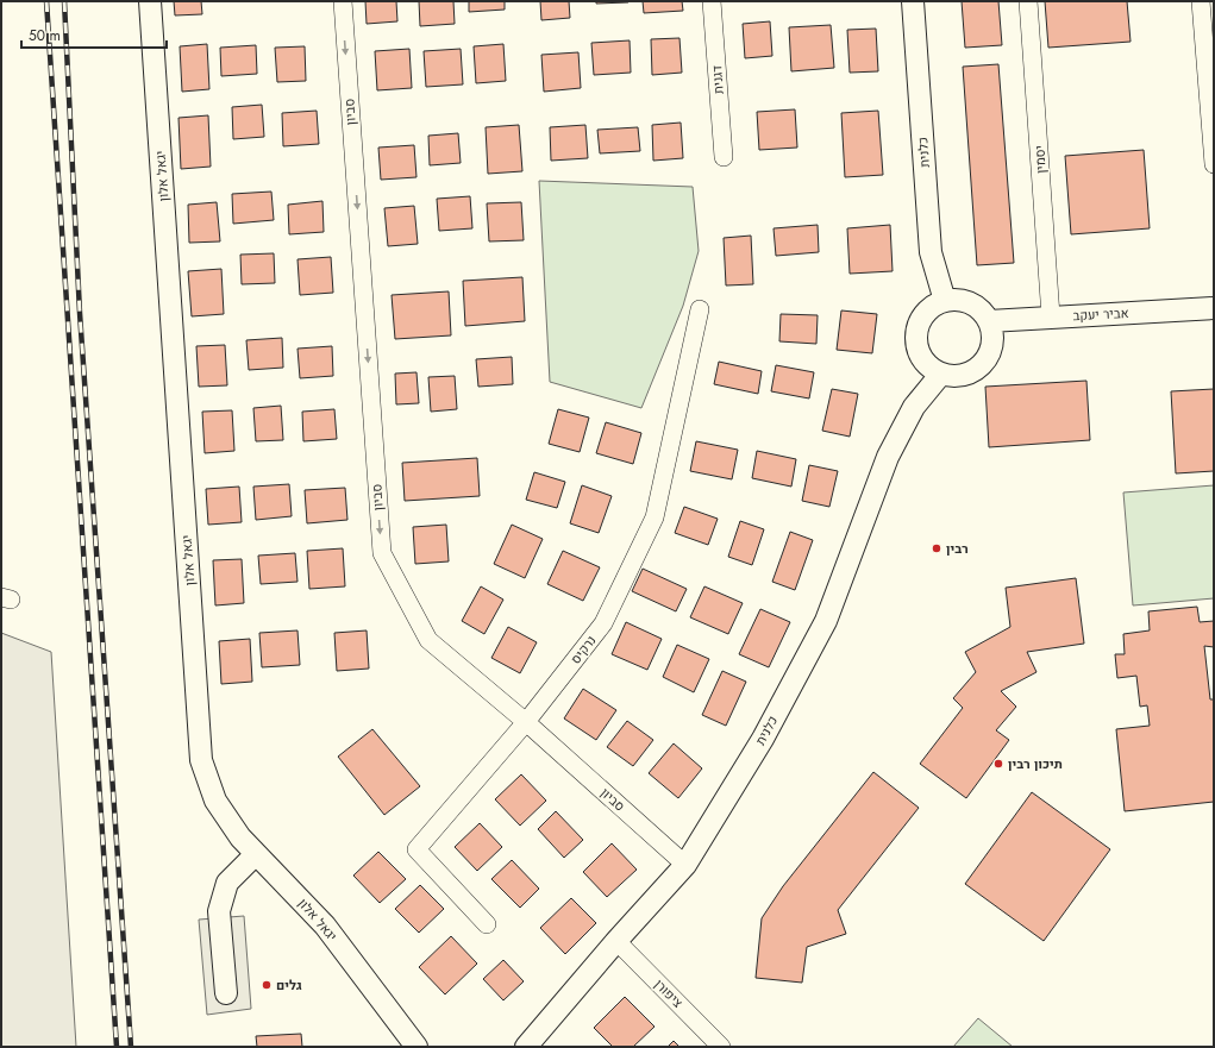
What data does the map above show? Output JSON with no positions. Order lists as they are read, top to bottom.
{
  "streets": {
    "street": [
      "דגנית",
      "סביון",
      "כלנית",
      "יסמין",
      "יגאל אלון",
      "אביר יעקב",
      "נרקיס",
      "ציפורן"
    ]
  },
  "crossings": [
    ["סביון", "כלנית"],
    ["סביון", "נרקיס"],
    ["כלנית", "אביר יעקב"],
    ["כלנית", "ציפורן"],
    ["יסמין", "אביר יעקב"]
  ],
  "one_way": ["סביון"],
  "places": ["רבין", "תיכון רבין", "גלים"],
  "scale_bar": "50 m"
}
